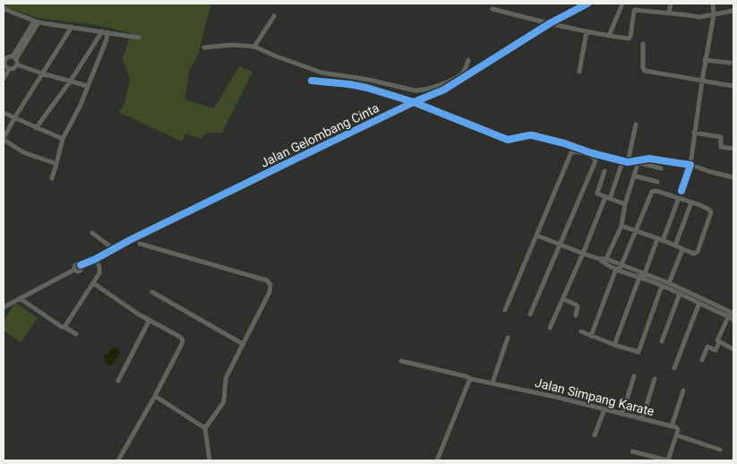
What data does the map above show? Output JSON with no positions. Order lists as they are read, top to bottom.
{
  "streets": {
    "street": ["Jalan Gelombang Cinta", "Jalan Simpang Karate"]
  }
}
